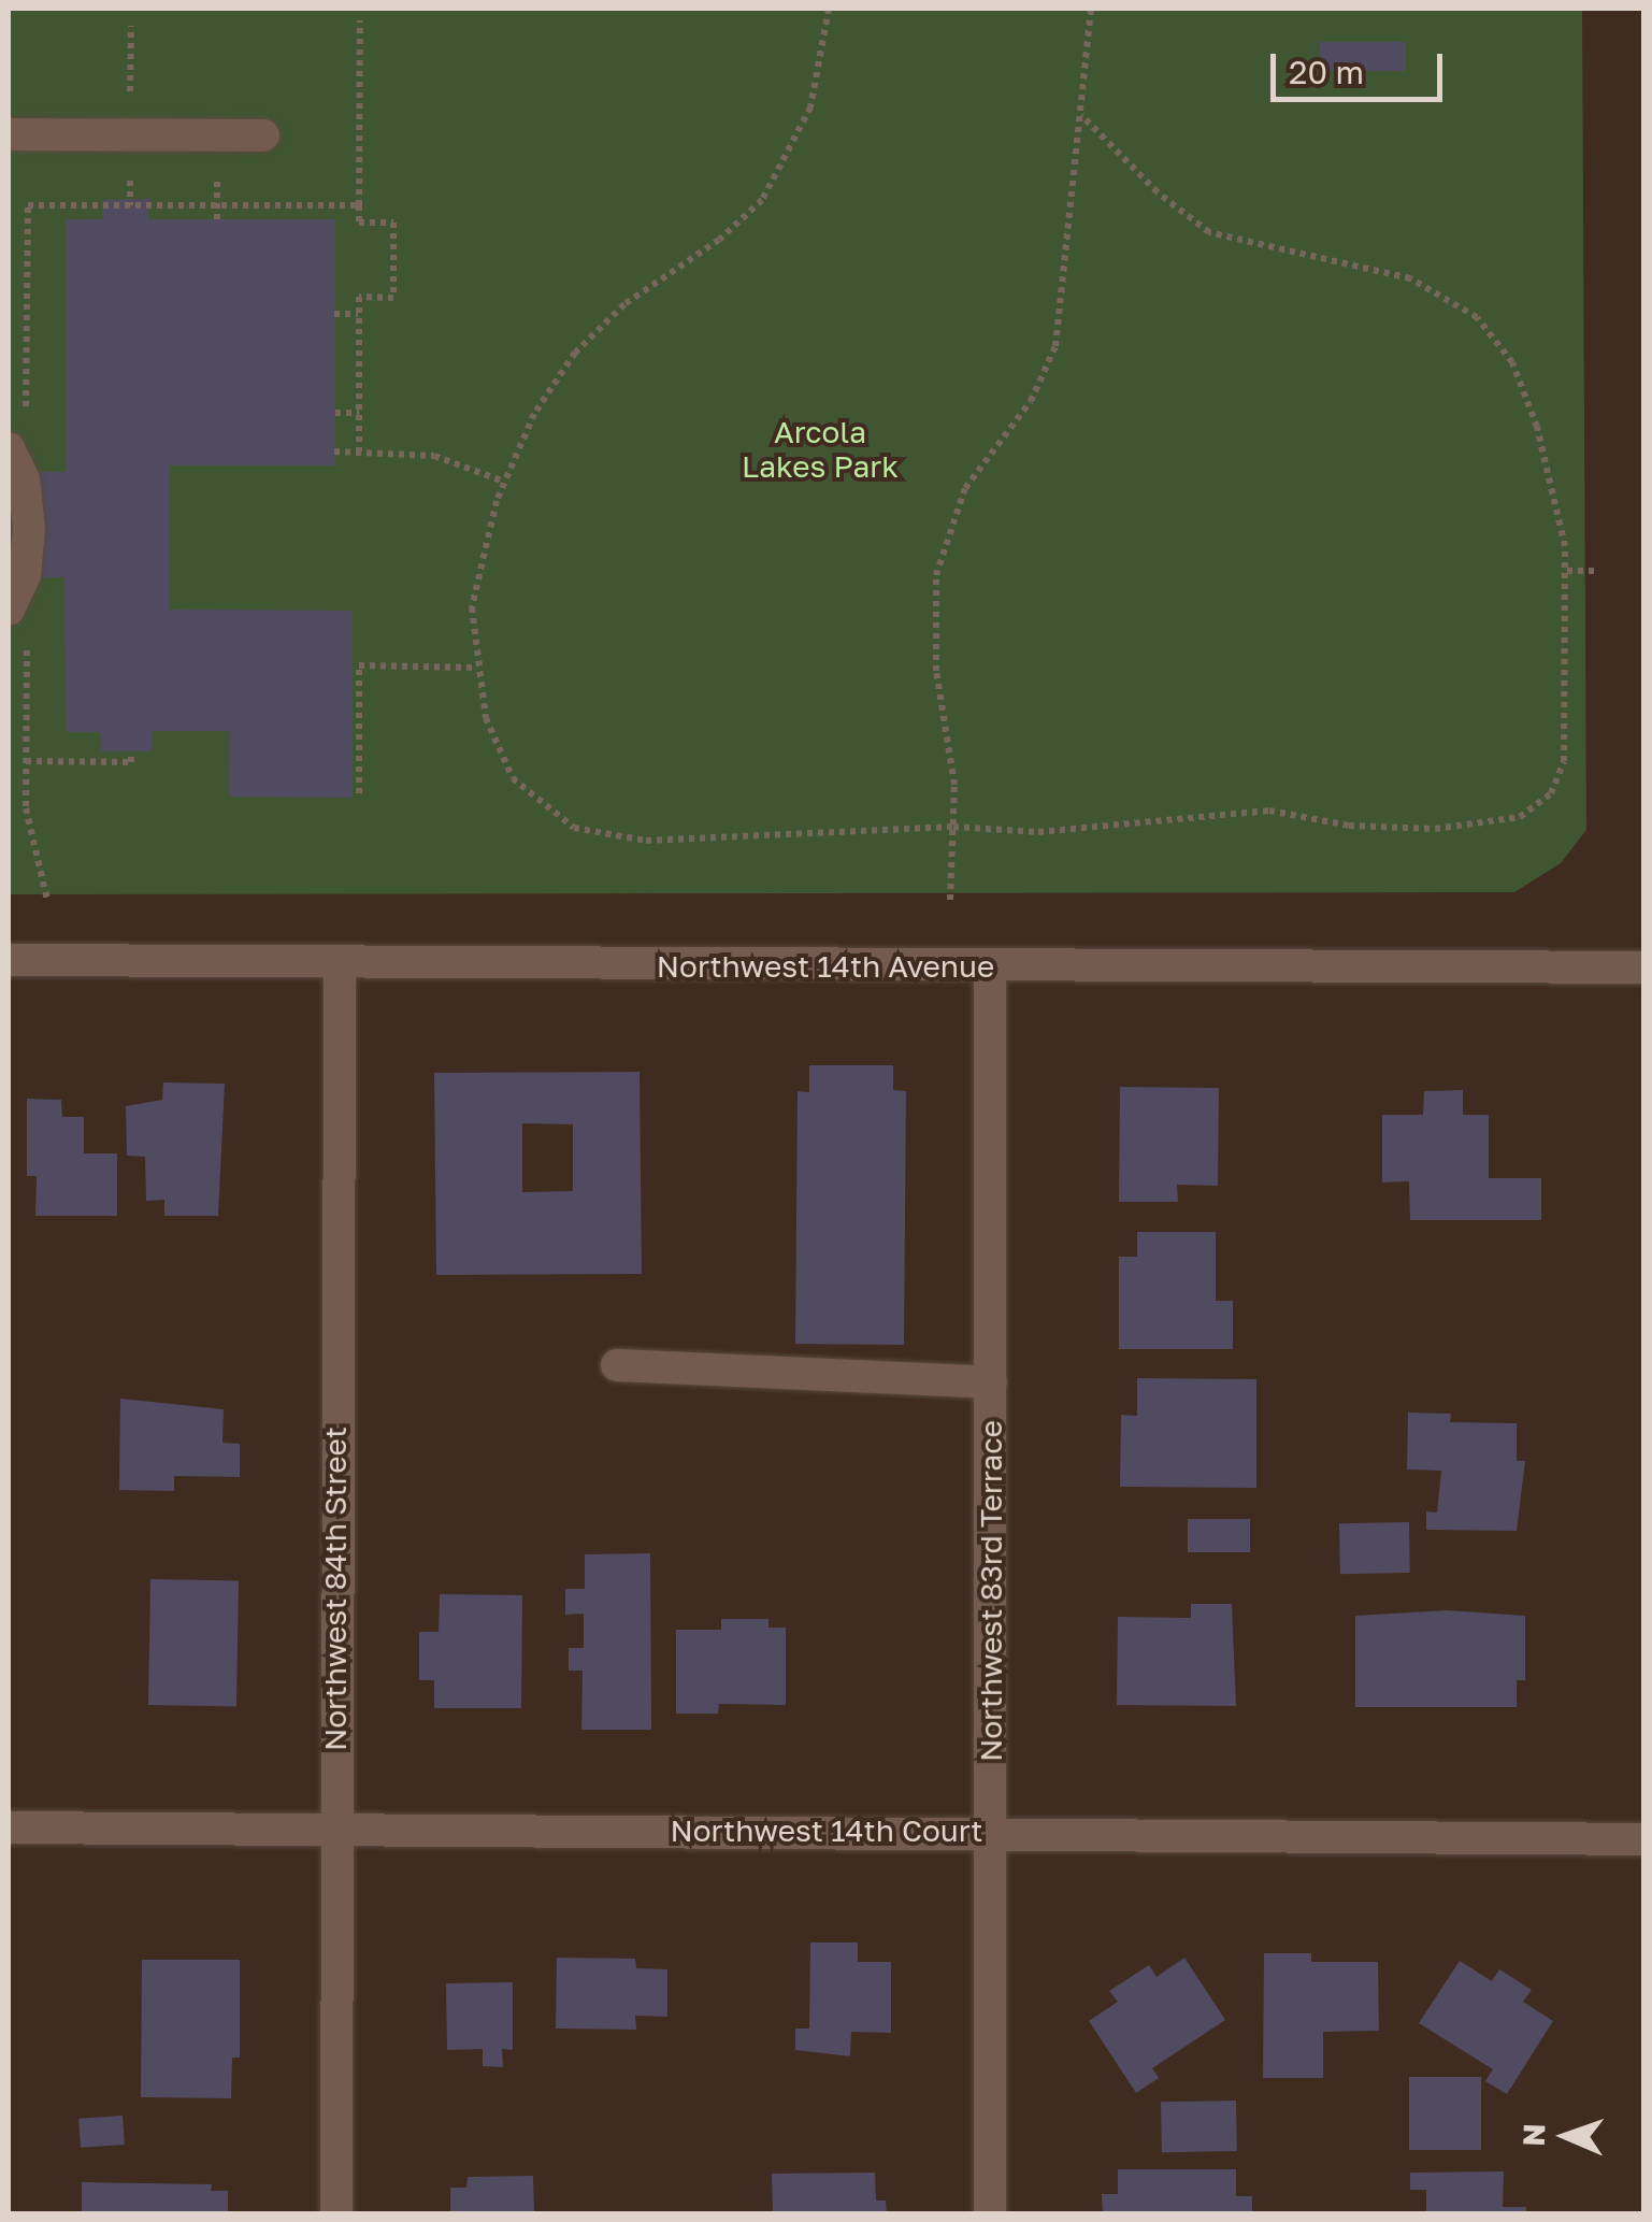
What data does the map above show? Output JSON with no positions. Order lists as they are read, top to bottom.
{
  "streets": {
    "street": [
      "Northwest 14th Avenue",
      "Northwest 84th Street",
      "Northwest 83rd Terrace",
      "Northwest 14th Court"
    ]
  },
  "crossings": [
    ["Northwest 14th Avenue", "Northwest 84th Street"],
    ["Northwest 14th Avenue", "Northwest 83rd Terrace"],
    ["Northwest 84th Street", "Northwest 14th Court"],
    ["Northwest 83rd Terrace", "Northwest 14th Court"]
  ],
  "parks": ["Arcola Lakes Park"],
  "scale_bar": "20 m",
  "north": "left"
}
